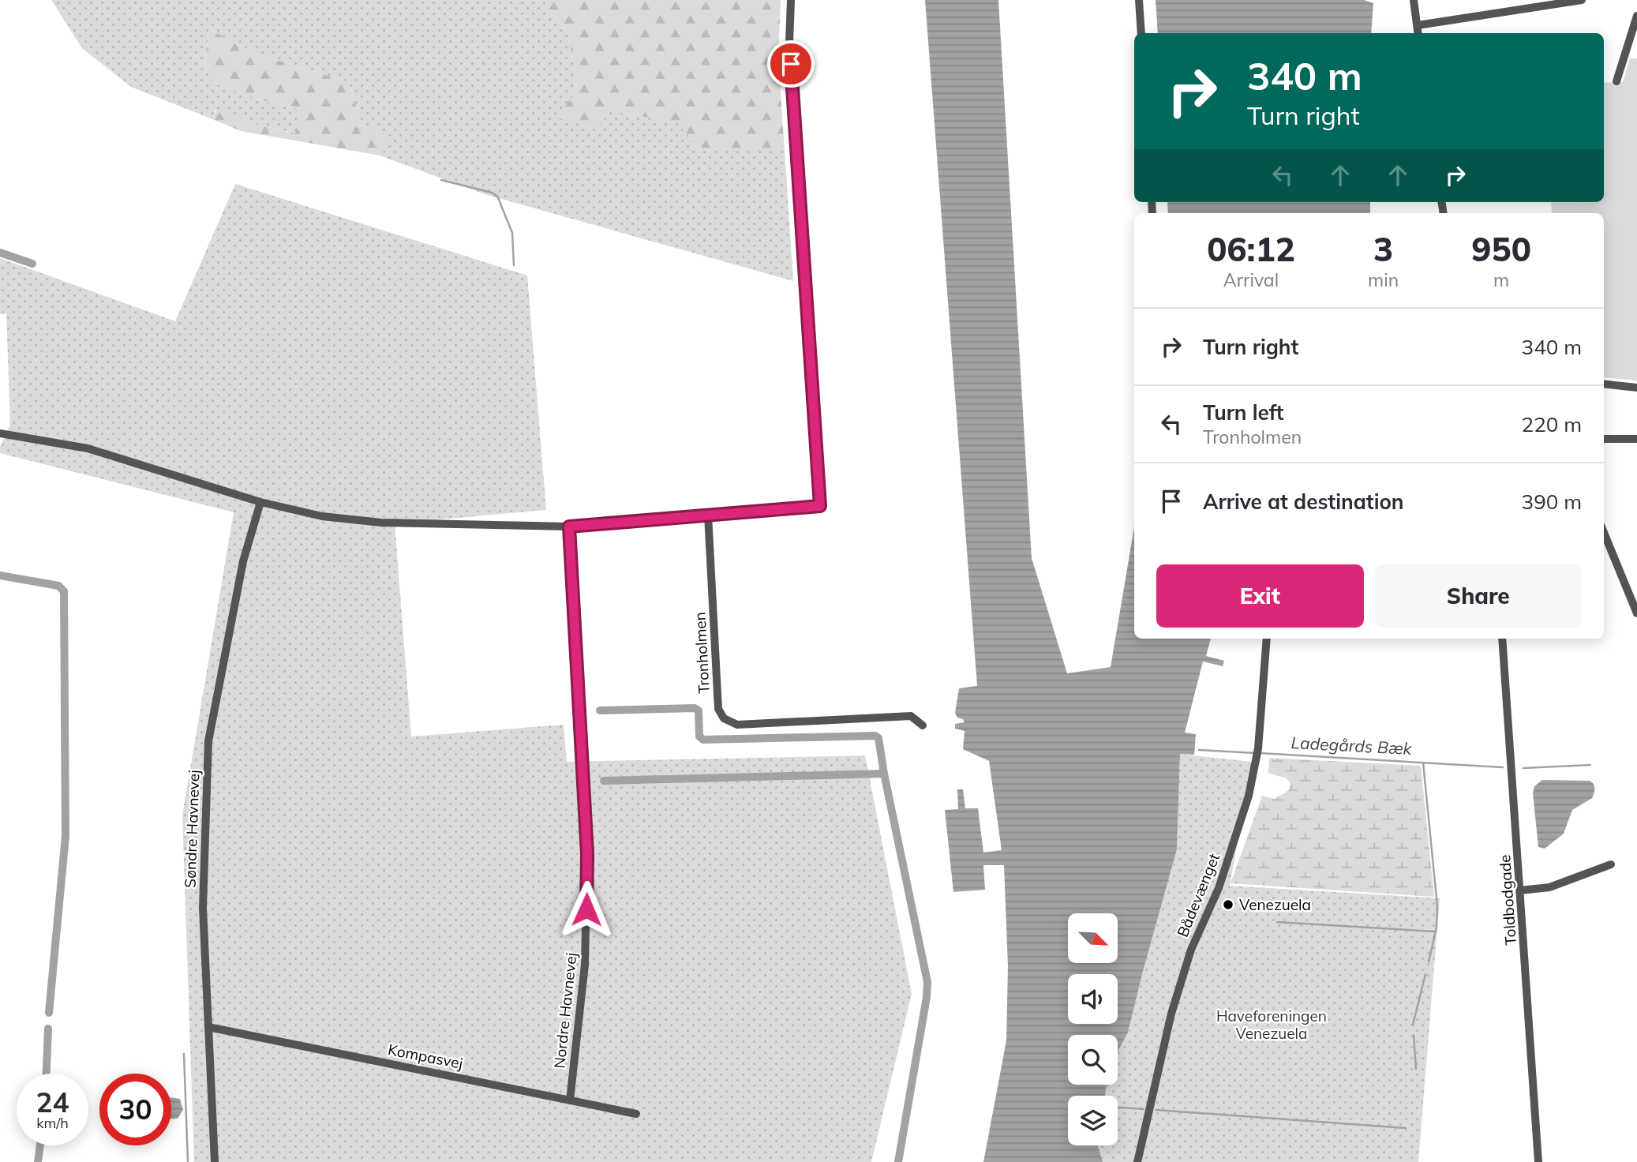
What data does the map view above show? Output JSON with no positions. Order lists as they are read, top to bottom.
{
  "streets": {
    "street": [
      "Tronholmen",
      "Søndre Havnevej",
      "Bådevænget",
      "Toldbodgade",
      "Nordre Havnevej",
      "Kompasvej"
    ]
  },
  "crossings": [
    ["Søndre Havnevej", "Kompasvej"],
    ["Nordre Havnevej", "Kompasvej"]
  ],
  "water": ["Ladegårds Bæk"],
  "parks": ["Haveforeningen Venezuela"],
  "places": ["Venezuela"],
  "north": "bottom right",
  "page": {
    "turn": ["340 m", "Turn right"],
    "eta": [
      "06:12",
      "Arrival",
      "3",
      "min",
      "950",
      "m"
    ],
    "list": [
      {
        "name": "Turn right",
        "value": "340 m"
      },
      {
        "name": "Turn left",
        "note": "Tronholmen",
        "value": "220 m"
      },
      {
        "name": "Arrive at destination",
        "value": "390 m"
      }
    ],
    "buttons": ["Exit", "Share"],
    "speed": "24 km/h",
    "limit": "30"
  }
}
